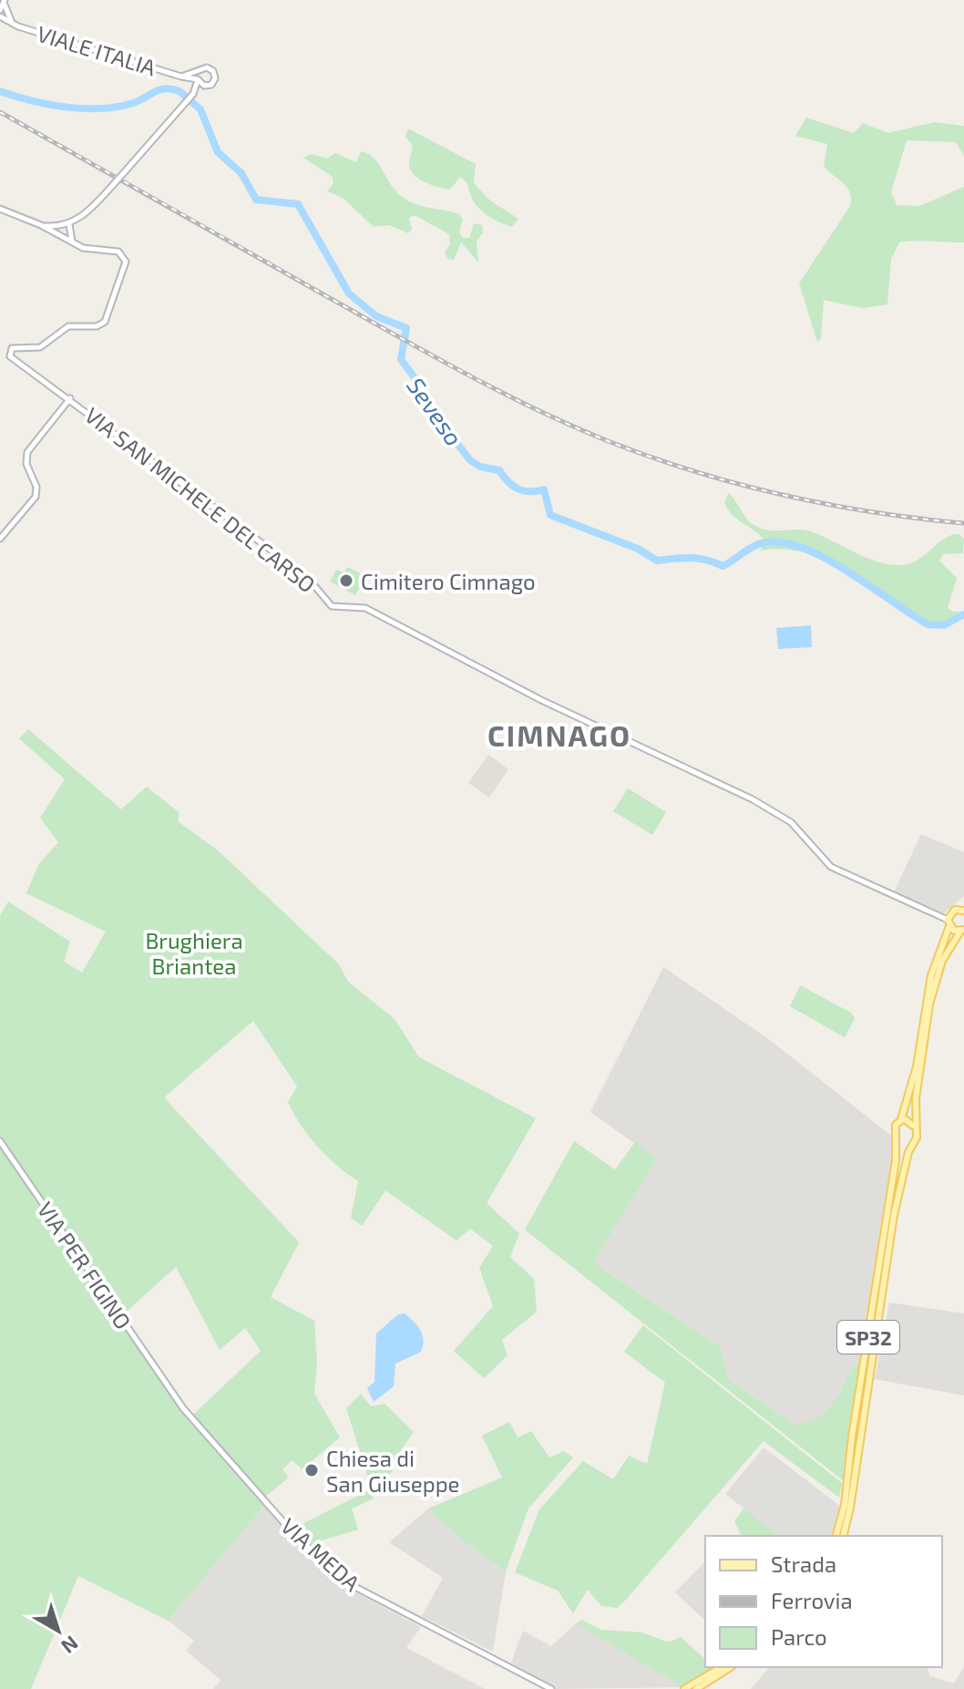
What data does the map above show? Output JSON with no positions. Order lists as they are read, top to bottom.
{
  "streets": {
    "main road": ["SP32"],
    "street": [
      "VIALE ITALIA",
      "VIA SAN MICHELE DEL CARSO",
      "VIA PER FIGINO",
      "VIA MEDA"
    ]
  },
  "crossings": [
    ["VIA PER FIGINO", "VIA MEDA"]
  ],
  "districts": ["CIMNAGO"],
  "water": ["Seveso"],
  "parks": ["Brughiera Briantea"],
  "places": ["Cimitero Cimnago", "Chiesa di San Giuseppe"],
  "legend": ["Strada", "Ferrovia", "Parco"],
  "north": "bottom right"
}
